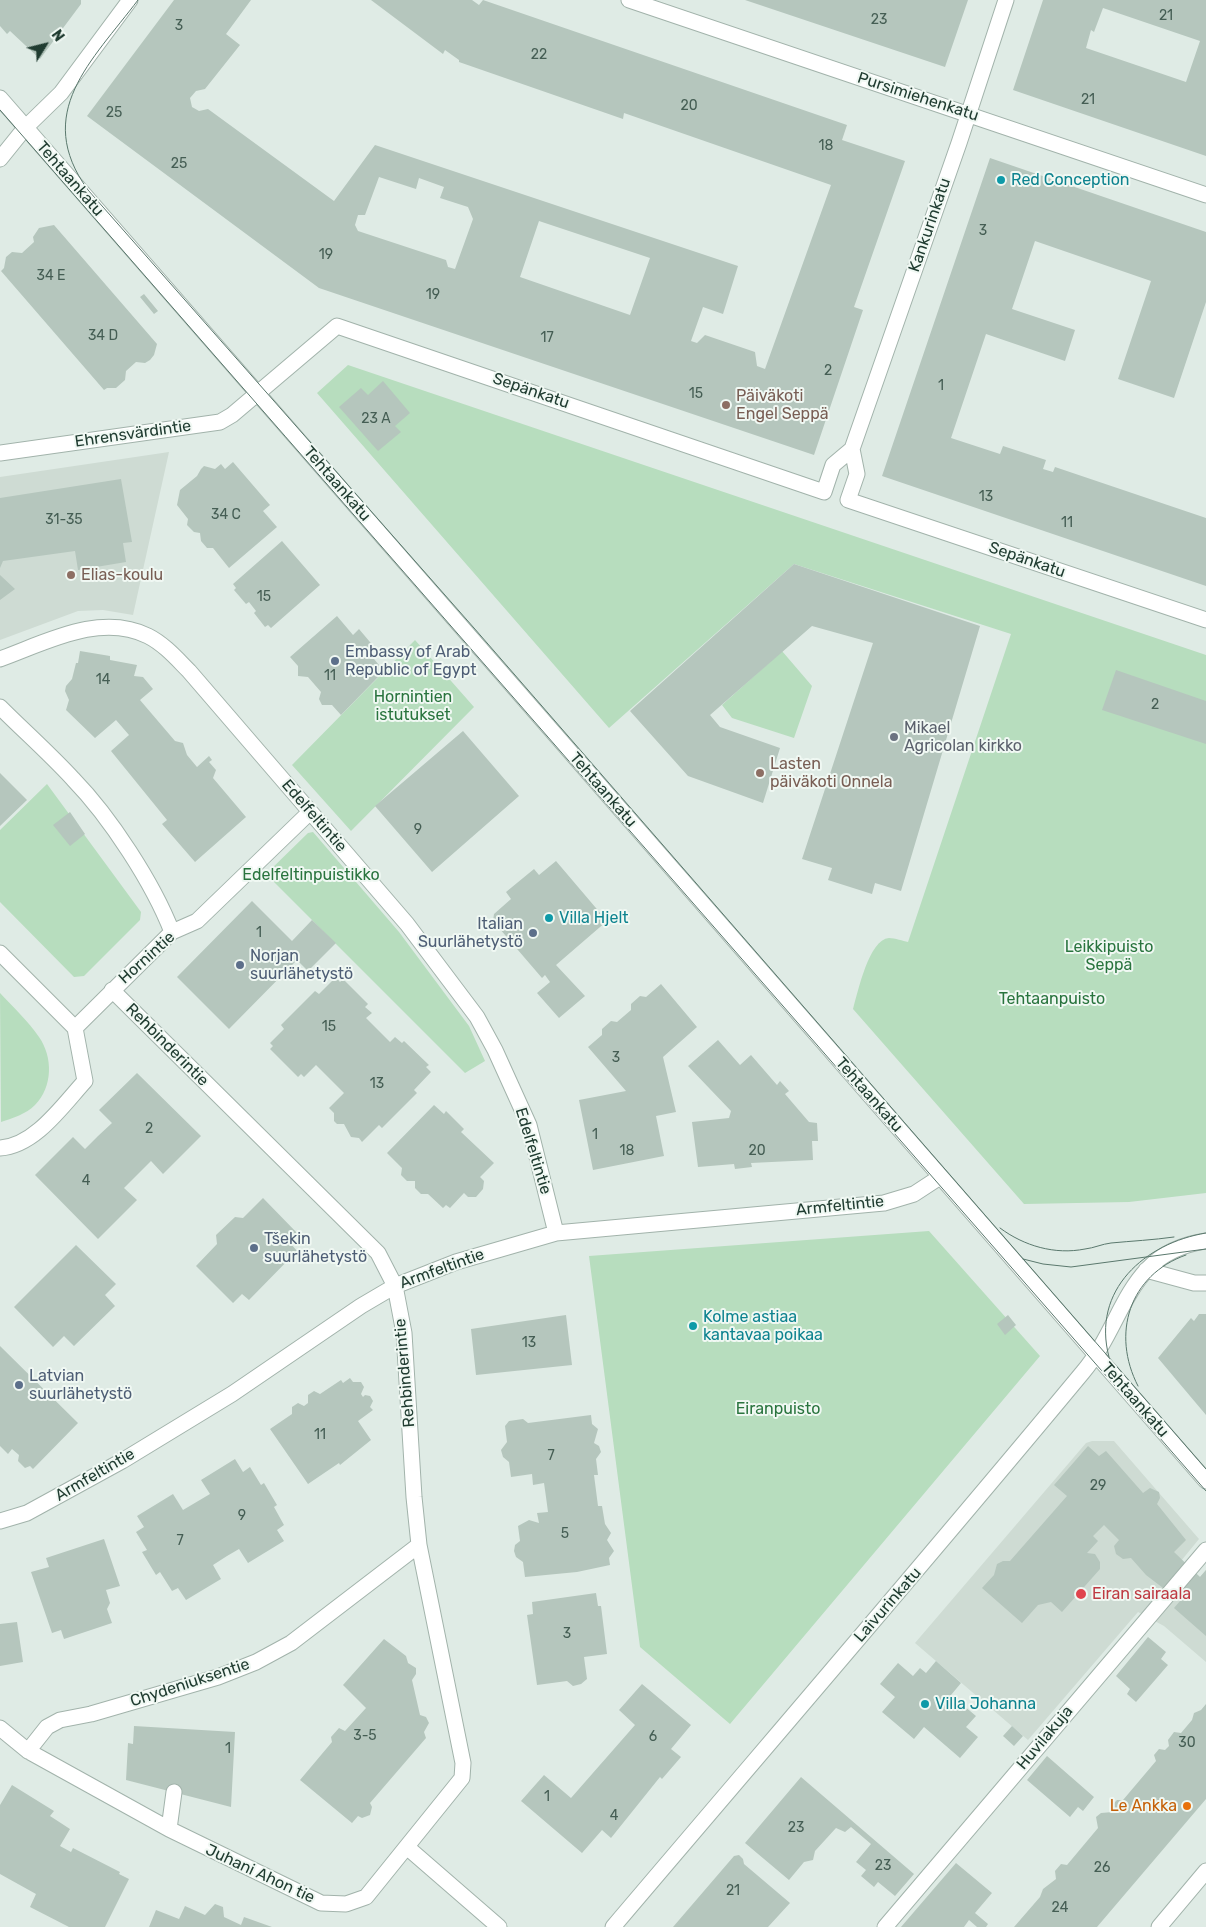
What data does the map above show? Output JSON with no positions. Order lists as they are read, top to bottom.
{
  "streets": {
    "street": [
      "Pursimiehenkatu",
      "Tehtaankatu",
      "Kankurinkatu",
      "Sepänkatu",
      "Ehrensvärdintie",
      "Edelfeltintie",
      "Hornintie",
      "Rehbinderintie",
      "Armfeltintie",
      "Laivurinkatu",
      "Chydeniuksentie",
      "Huvilakuja",
      "Juhani Ahon tie"
    ]
  },
  "crossings": [
    ["Pursimiehenkatu", "Kankurinkatu"],
    ["Tehtaankatu", "Sepänkatu"],
    ["Tehtaankatu", "Ehrensvärdintie"],
    ["Tehtaankatu", "Armfeltintie"],
    ["Tehtaankatu", "Laivurinkatu"],
    ["Kankurinkatu", "Sepänkatu"],
    ["Sepänkatu", "Ehrensvärdintie"],
    ["Edelfeltintie", "Hornintie"],
    ["Edelfeltintie", "Armfeltintie"],
    ["Hornintie", "Rehbinderintie"],
    ["Rehbinderintie", "Armfeltintie"],
    ["Rehbinderintie", "Chydeniuksentie"],
    ["Rehbinderintie", "Juhani Ahon tie"],
    ["Chydeniuksentie", "Juhani Ahon tie"]
  ],
  "parks": [
    "Hornintien istutukset",
    "Edelfeltinpuistikko",
    "Leikkipuisto Seppä",
    "Tehtaanpuisto",
    "Eiranpuisto"
  ],
  "places": [
    "Red Conception",
    "Päiväkoti Engel Seppä",
    "Elias-koulu",
    "Embassy of Arab Republic of Egypt",
    "Mikael Agricolan kirkko",
    "Lasten päiväkoti Onnela",
    "Villa Hjelt",
    "Italian Suurlähetystö",
    "Norjan suurlähetystö",
    "Tšekin suurlähetystö",
    "Kolme astiaa kantavaa poikaa",
    "Latvian suurlähetystö",
    "Eiran sairaala",
    "Villa Johanna",
    "Le Ankka"
  ],
  "house_numbers": [
    "21",
    "23",
    "3",
    "22",
    "21",
    "20",
    "25",
    "18",
    "25",
    "3",
    "19",
    "34 E",
    "19",
    "34 D",
    "17",
    "2",
    "1",
    "15",
    "23 A",
    "13",
    "34 C",
    "31-35",
    "11",
    "15",
    "11",
    "14",
    "2",
    "9",
    "1",
    "15",
    "3",
    "13",
    "2",
    "1",
    "18",
    "20",
    "4",
    "13",
    "11",
    "7",
    "29",
    "9",
    "5",
    "7",
    "3",
    "3-5",
    "6",
    "30",
    "1",
    "1",
    "4",
    "23",
    "23",
    "26",
    "21",
    "24"
  ],
  "north": "top right"
}
